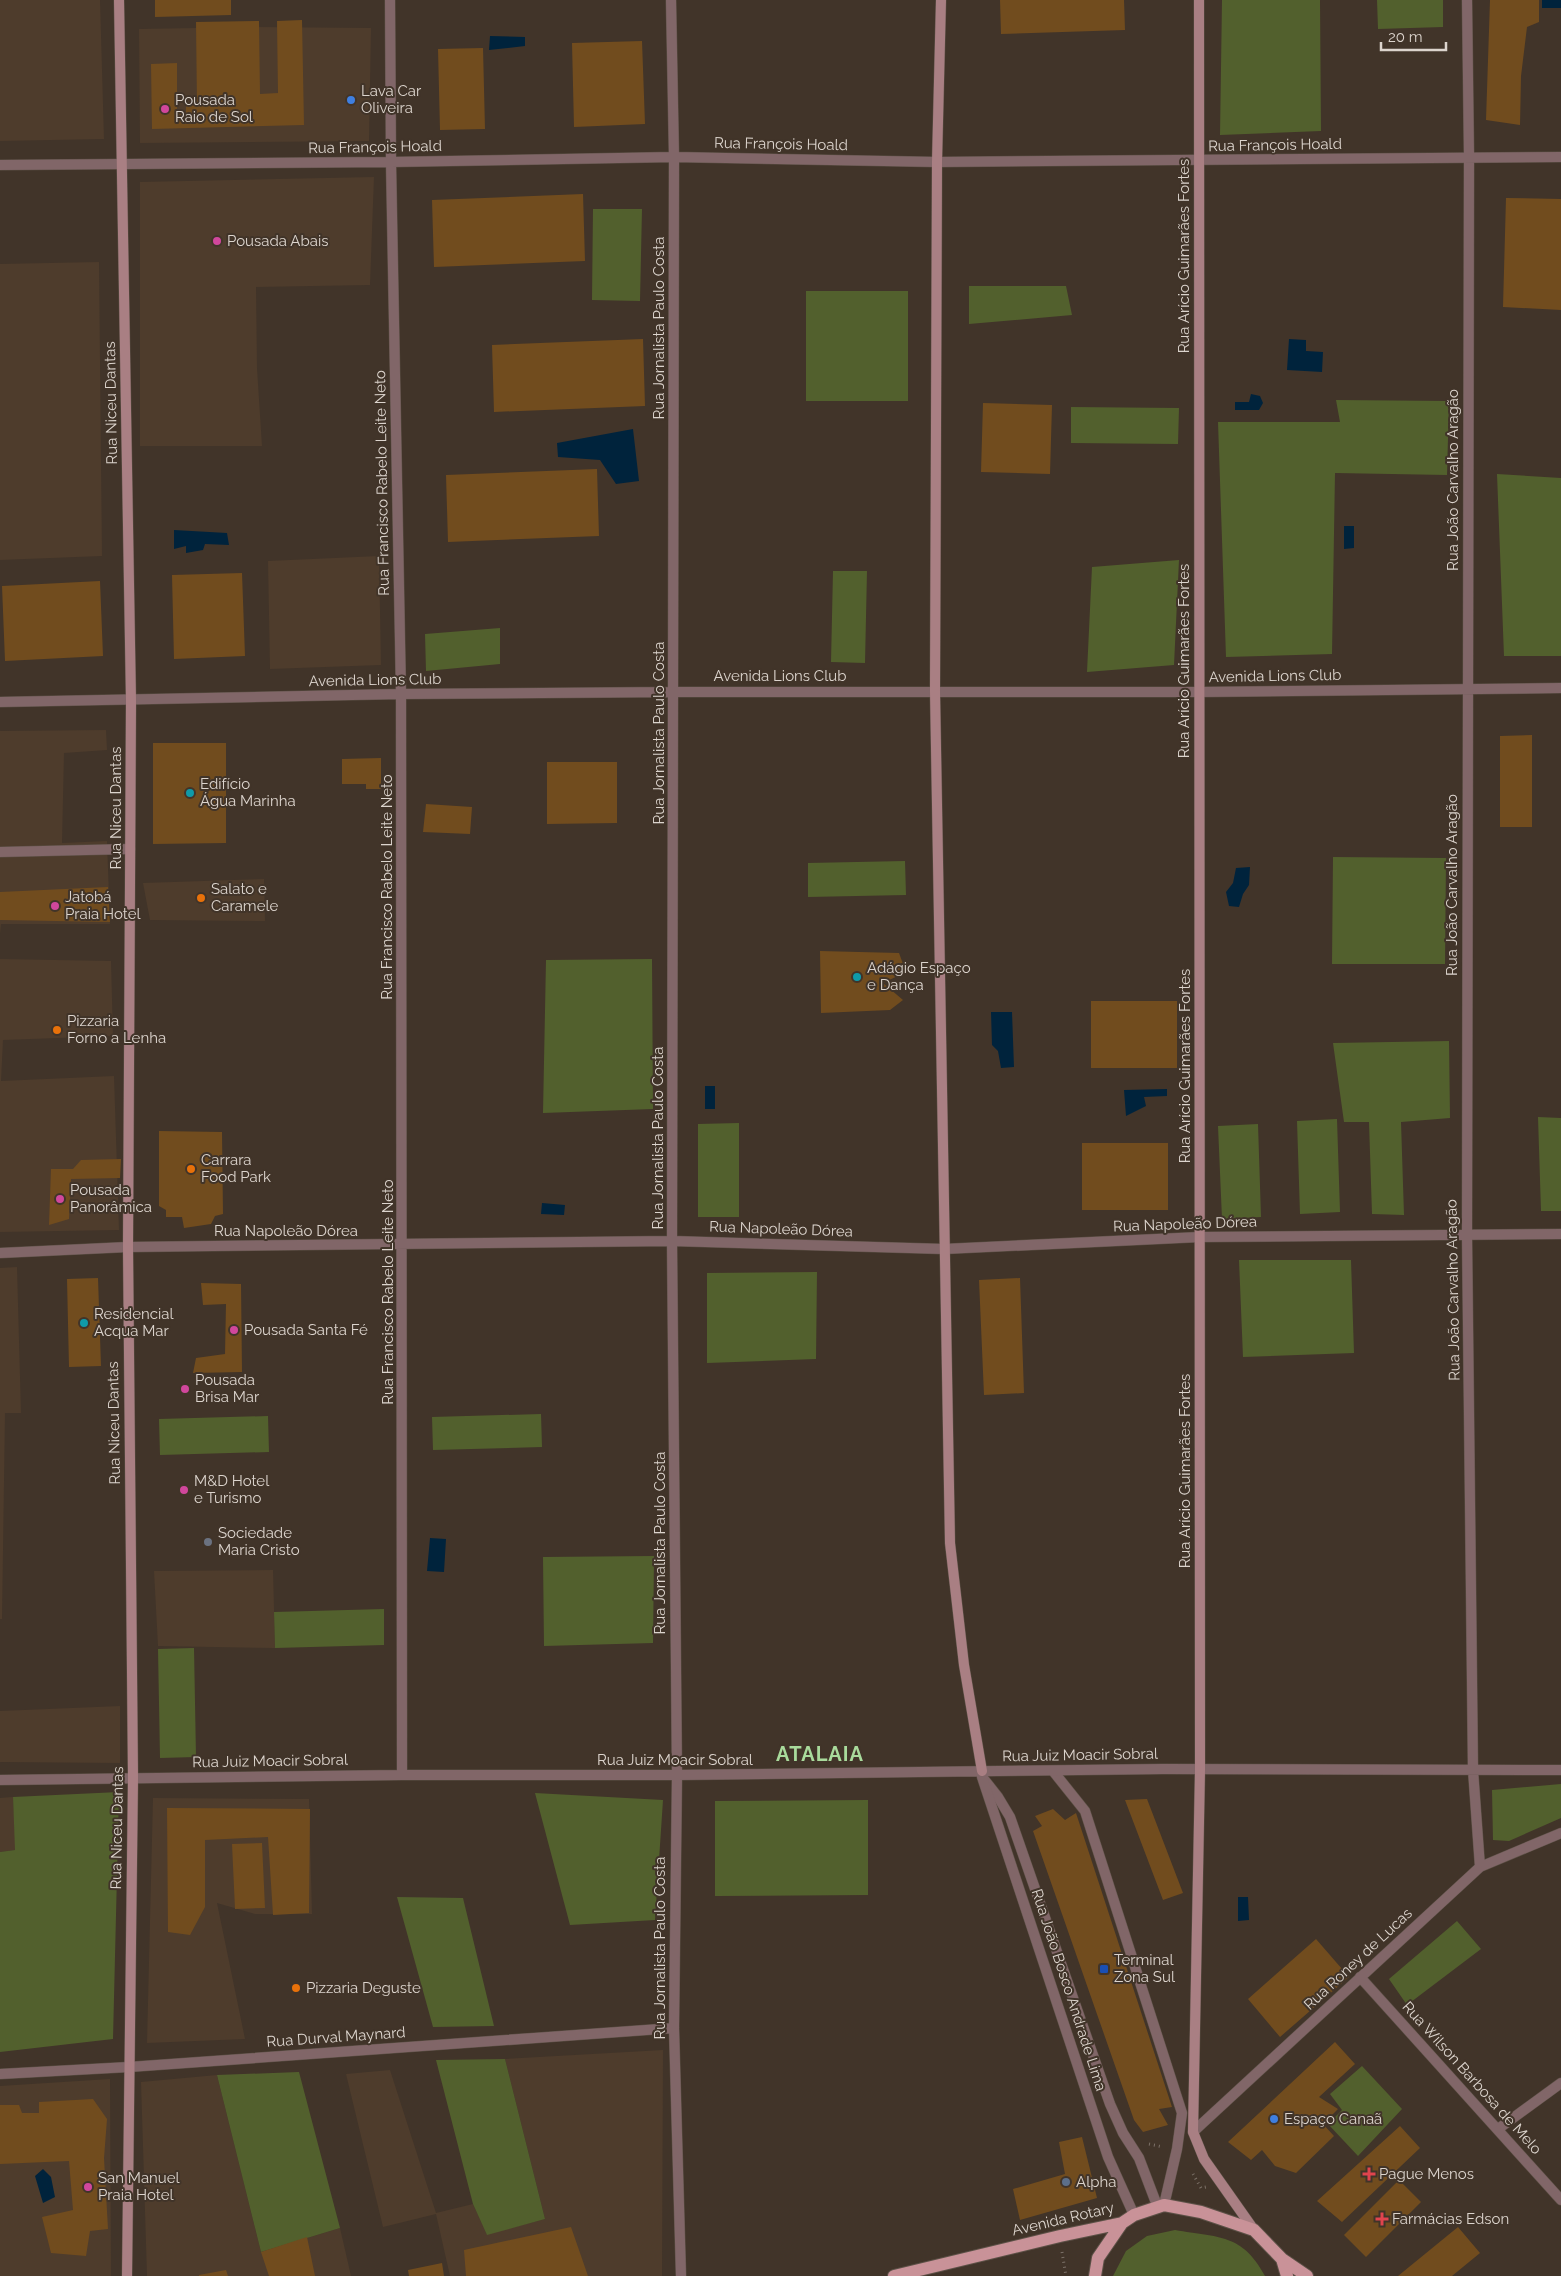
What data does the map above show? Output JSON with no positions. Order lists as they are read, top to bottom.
{
  "streets": {
    "main road": ["Avenida Rotary"],
    "street": [
      "Rua François Hoald",
      "Rua Arício Guimarães Fortes",
      "Rua Jornalista Paulo Costa",
      "Rua Niceu Dantas",
      "Rua João Carvalho Aragão",
      "Rua Francisco Rabelo Leite Neto",
      "Avenida Lions Club",
      "Rua Napoleão Dórea",
      "Rua Juiz Moacir Sobral",
      "Rua Roney de Lucas",
      "Rua João Bosco Andrade Lima",
      "Rua Durval Maynard",
      "Rua Wilson Barbosa de Melo"
    ]
  },
  "crossings": [
    ["Rua François Hoald", "Rua Arício Guimarães Fortes"],
    ["Rua François Hoald", "Rua Jornalista Paulo Costa"],
    ["Rua François Hoald", "Rua Niceu Dantas"],
    ["Rua François Hoald", "Rua João Carvalho Aragão"],
    ["Rua François Hoald", "Rua Francisco Rabelo Leite Neto"],
    ["Rua Arício Guimarães Fortes", "Avenida Lions Club"],
    ["Rua Arício Guimarães Fortes", "Rua Napoleão Dórea"],
    ["Rua Arício Guimarães Fortes", "Rua Juiz Moacir Sobral"],
    ["Rua Arício Guimarães Fortes", "Rua Roney de Lucas"],
    ["Rua Jornalista Paulo Costa", "Avenida Lions Club"],
    ["Rua Jornalista Paulo Costa", "Rua Napoleão Dórea"],
    ["Rua Jornalista Paulo Costa", "Rua Juiz Moacir Sobral"],
    ["Rua Jornalista Paulo Costa", "Rua Durval Maynard"],
    ["Rua Niceu Dantas", "Avenida Lions Club"],
    ["Rua Niceu Dantas", "Rua Napoleão Dórea"],
    ["Rua Niceu Dantas", "Rua Juiz Moacir Sobral"],
    ["Rua Niceu Dantas", "Rua Durval Maynard"],
    ["Rua João Carvalho Aragão", "Avenida Lions Club"],
    ["Rua João Carvalho Aragão", "Rua Napoleão Dórea"],
    ["Rua João Carvalho Aragão", "Rua Juiz Moacir Sobral"],
    ["Rua João Carvalho Aragão", "Rua Roney de Lucas"],
    ["Rua Francisco Rabelo Leite Neto", "Avenida Lions Club"],
    ["Rua Francisco Rabelo Leite Neto", "Rua Napoleão Dórea"],
    ["Rua Francisco Rabelo Leite Neto", "Rua Juiz Moacir Sobral"],
    ["Rua Juiz Moacir Sobral", "Rua João Bosco Andrade Lima"],
    ["Rua Roney de Lucas", "Rua Wilson Barbosa de Melo"],
    ["Rua João Bosco Andrade Lima", "Avenida Rotary"]
  ],
  "districts": ["ATALAIA"],
  "places": {
    "other": [
      "Lava Car Oliveira",
      "Pousada Raio de Sol",
      "Pousada Abais",
      "Edifício Água Marinha",
      "Salato e Caramele",
      "Jatobá Praia Hotel",
      "Adágio Espaço e Dança",
      "Pizzaria Forno a Lenha",
      "Carrara Food Park",
      "Pousada Panorâmica",
      "Residencial Acqua Mar",
      "Pousada Santa Fé",
      "Pousada Brisa Mar",
      "M&D Hotel e Turismo",
      "Sociedade Maria Cristo",
      "Pizzaria Deguste",
      "Espaço Canaã",
      "Alpha",
      "San Manuel Praia Hotel"
    ],
    "transit": ["Terminal Zona Sul"],
    "health": ["Pague Menos", "Farmácias Edson"]
  },
  "scale_bar": "20 m"
}
